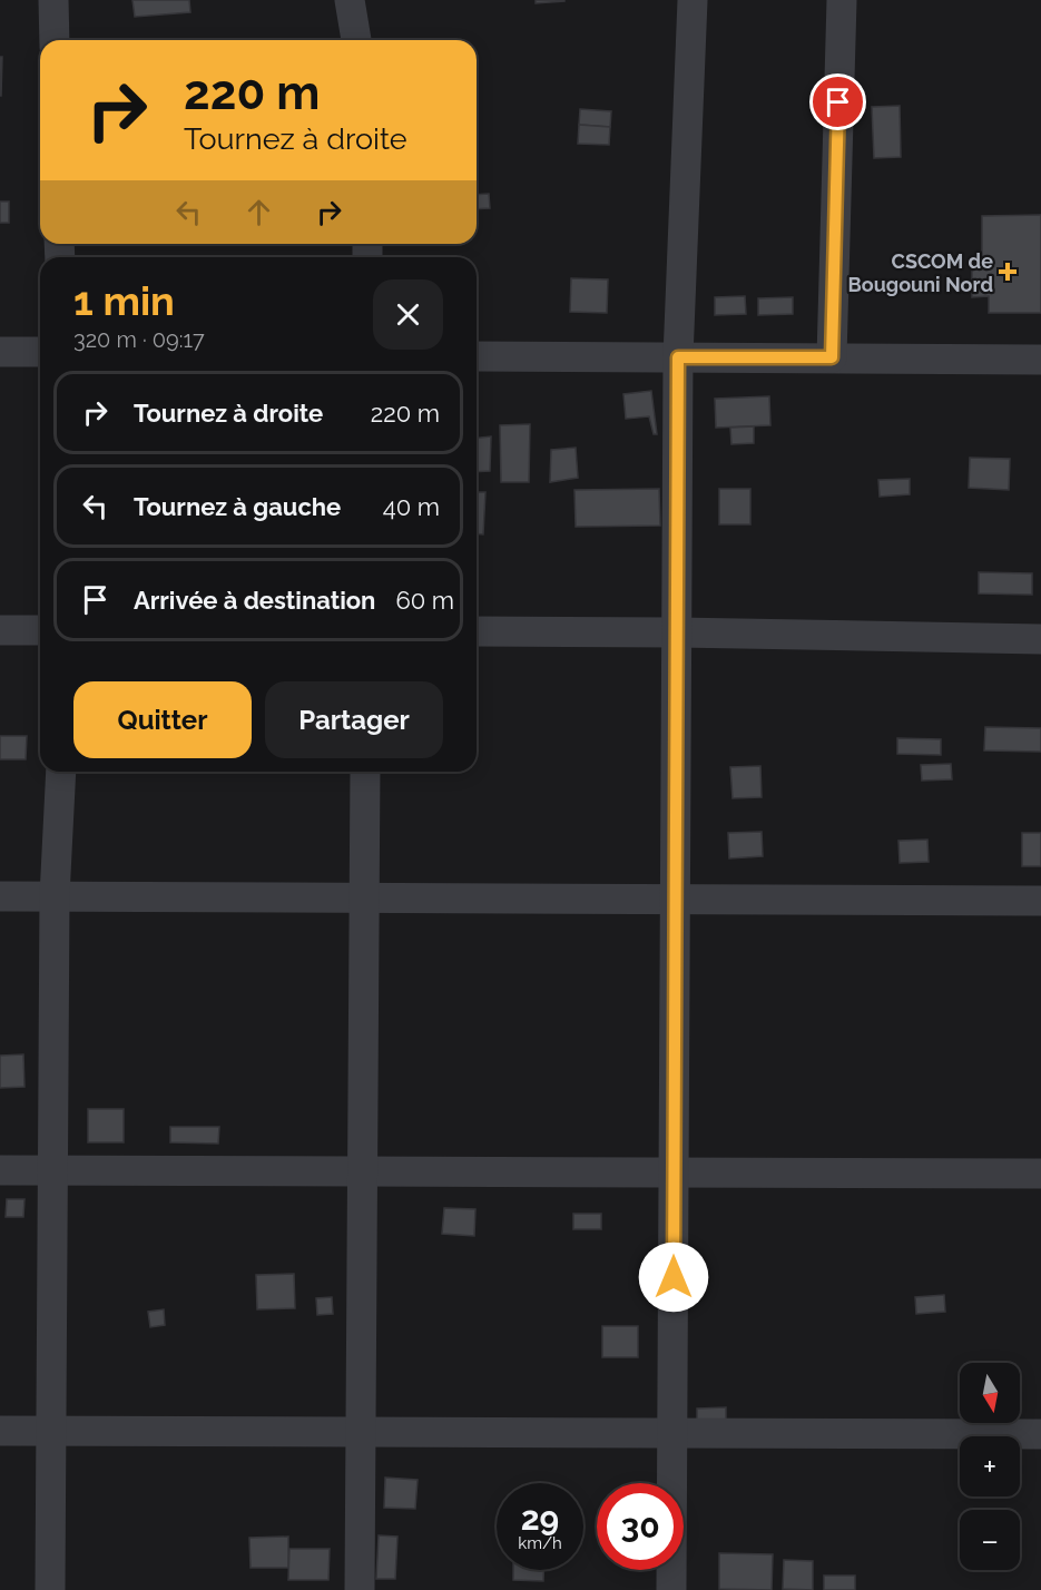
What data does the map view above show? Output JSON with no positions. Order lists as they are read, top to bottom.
{
  "places": {
    "health": ["CSCOM de Bougouni Nord"]
  },
  "north": "bottom",
  "page": {
    "turn": ["220 m", "Tournez à droite"],
    "heading": ["1 min", "320 m · 09:17"],
    "list": [
      {
        "name": "Tournez à droite",
        "value": "220 m"
      },
      {
        "name": "Tournez à gauche",
        "value": "40 m"
      },
      {
        "name": "Arrivée à destination",
        "value": "60 m"
      }
    ],
    "buttons": ["Quitter", "Partager"],
    "map_buttons": ["+", "−"],
    "speed": "29 km/h",
    "limit": "30"
  }
}
